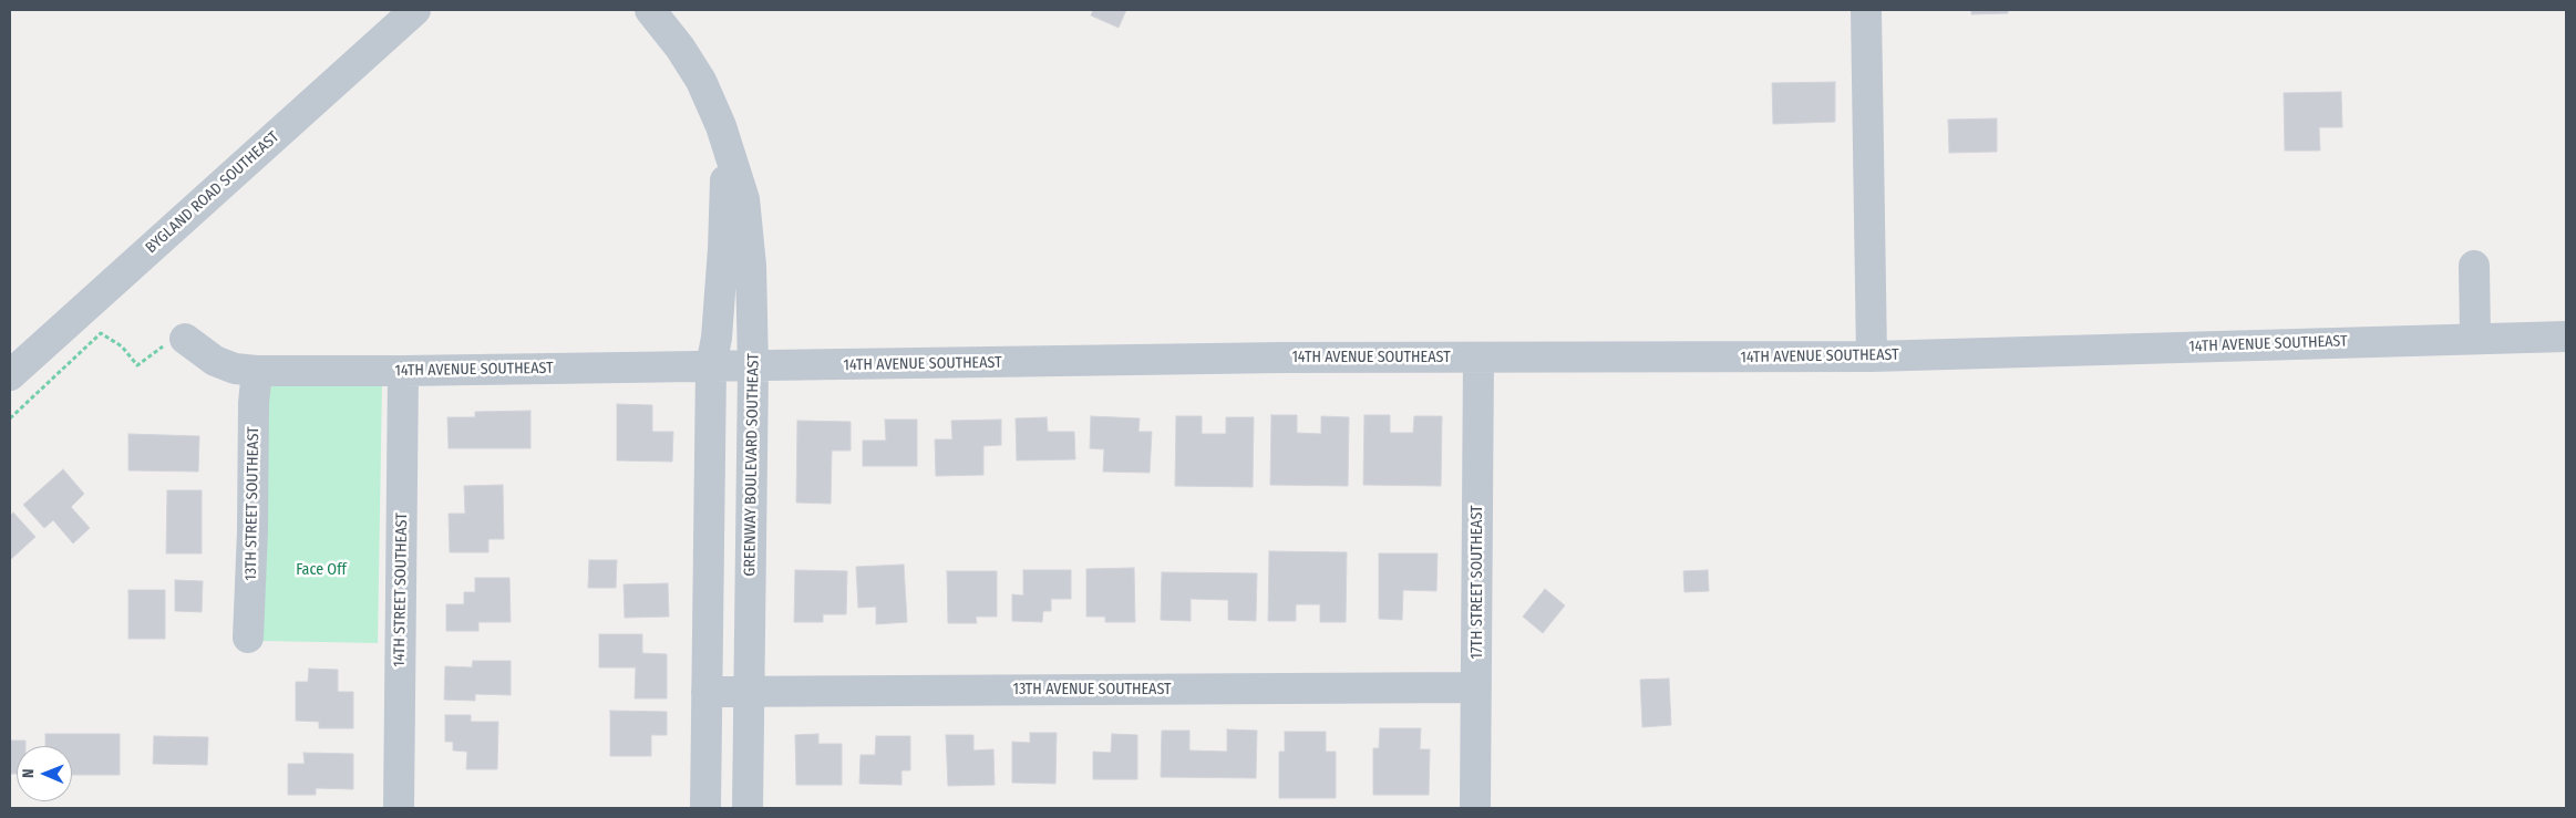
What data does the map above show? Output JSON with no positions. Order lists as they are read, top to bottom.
{
  "streets": {
    "street": [
      "BYGLAND ROAD SOUTHEAST",
      "14TH AVENUE SOUTHEAST",
      "GREENWAY BOULEVARD SOUTHEAST",
      "13TH STREET SOUTHEAST",
      "17TH STREET SOUTHEAST",
      "14TH STREET SOUTHEAST",
      "13TH AVENUE SOUTHEAST"
    ]
  },
  "crossings": [
    ["14TH AVENUE SOUTHEAST", "GREENWAY BOULEVARD SOUTHEAST"],
    ["14TH AVENUE SOUTHEAST", "13TH STREET SOUTHEAST"],
    ["14TH AVENUE SOUTHEAST", "17TH STREET SOUTHEAST"],
    ["14TH AVENUE SOUTHEAST", "14TH STREET SOUTHEAST"],
    ["GREENWAY BOULEVARD SOUTHEAST", "13TH AVENUE SOUTHEAST"],
    ["17TH STREET SOUTHEAST", "13TH AVENUE SOUTHEAST"]
  ],
  "parks": ["Face Off"],
  "north": "left"
}
